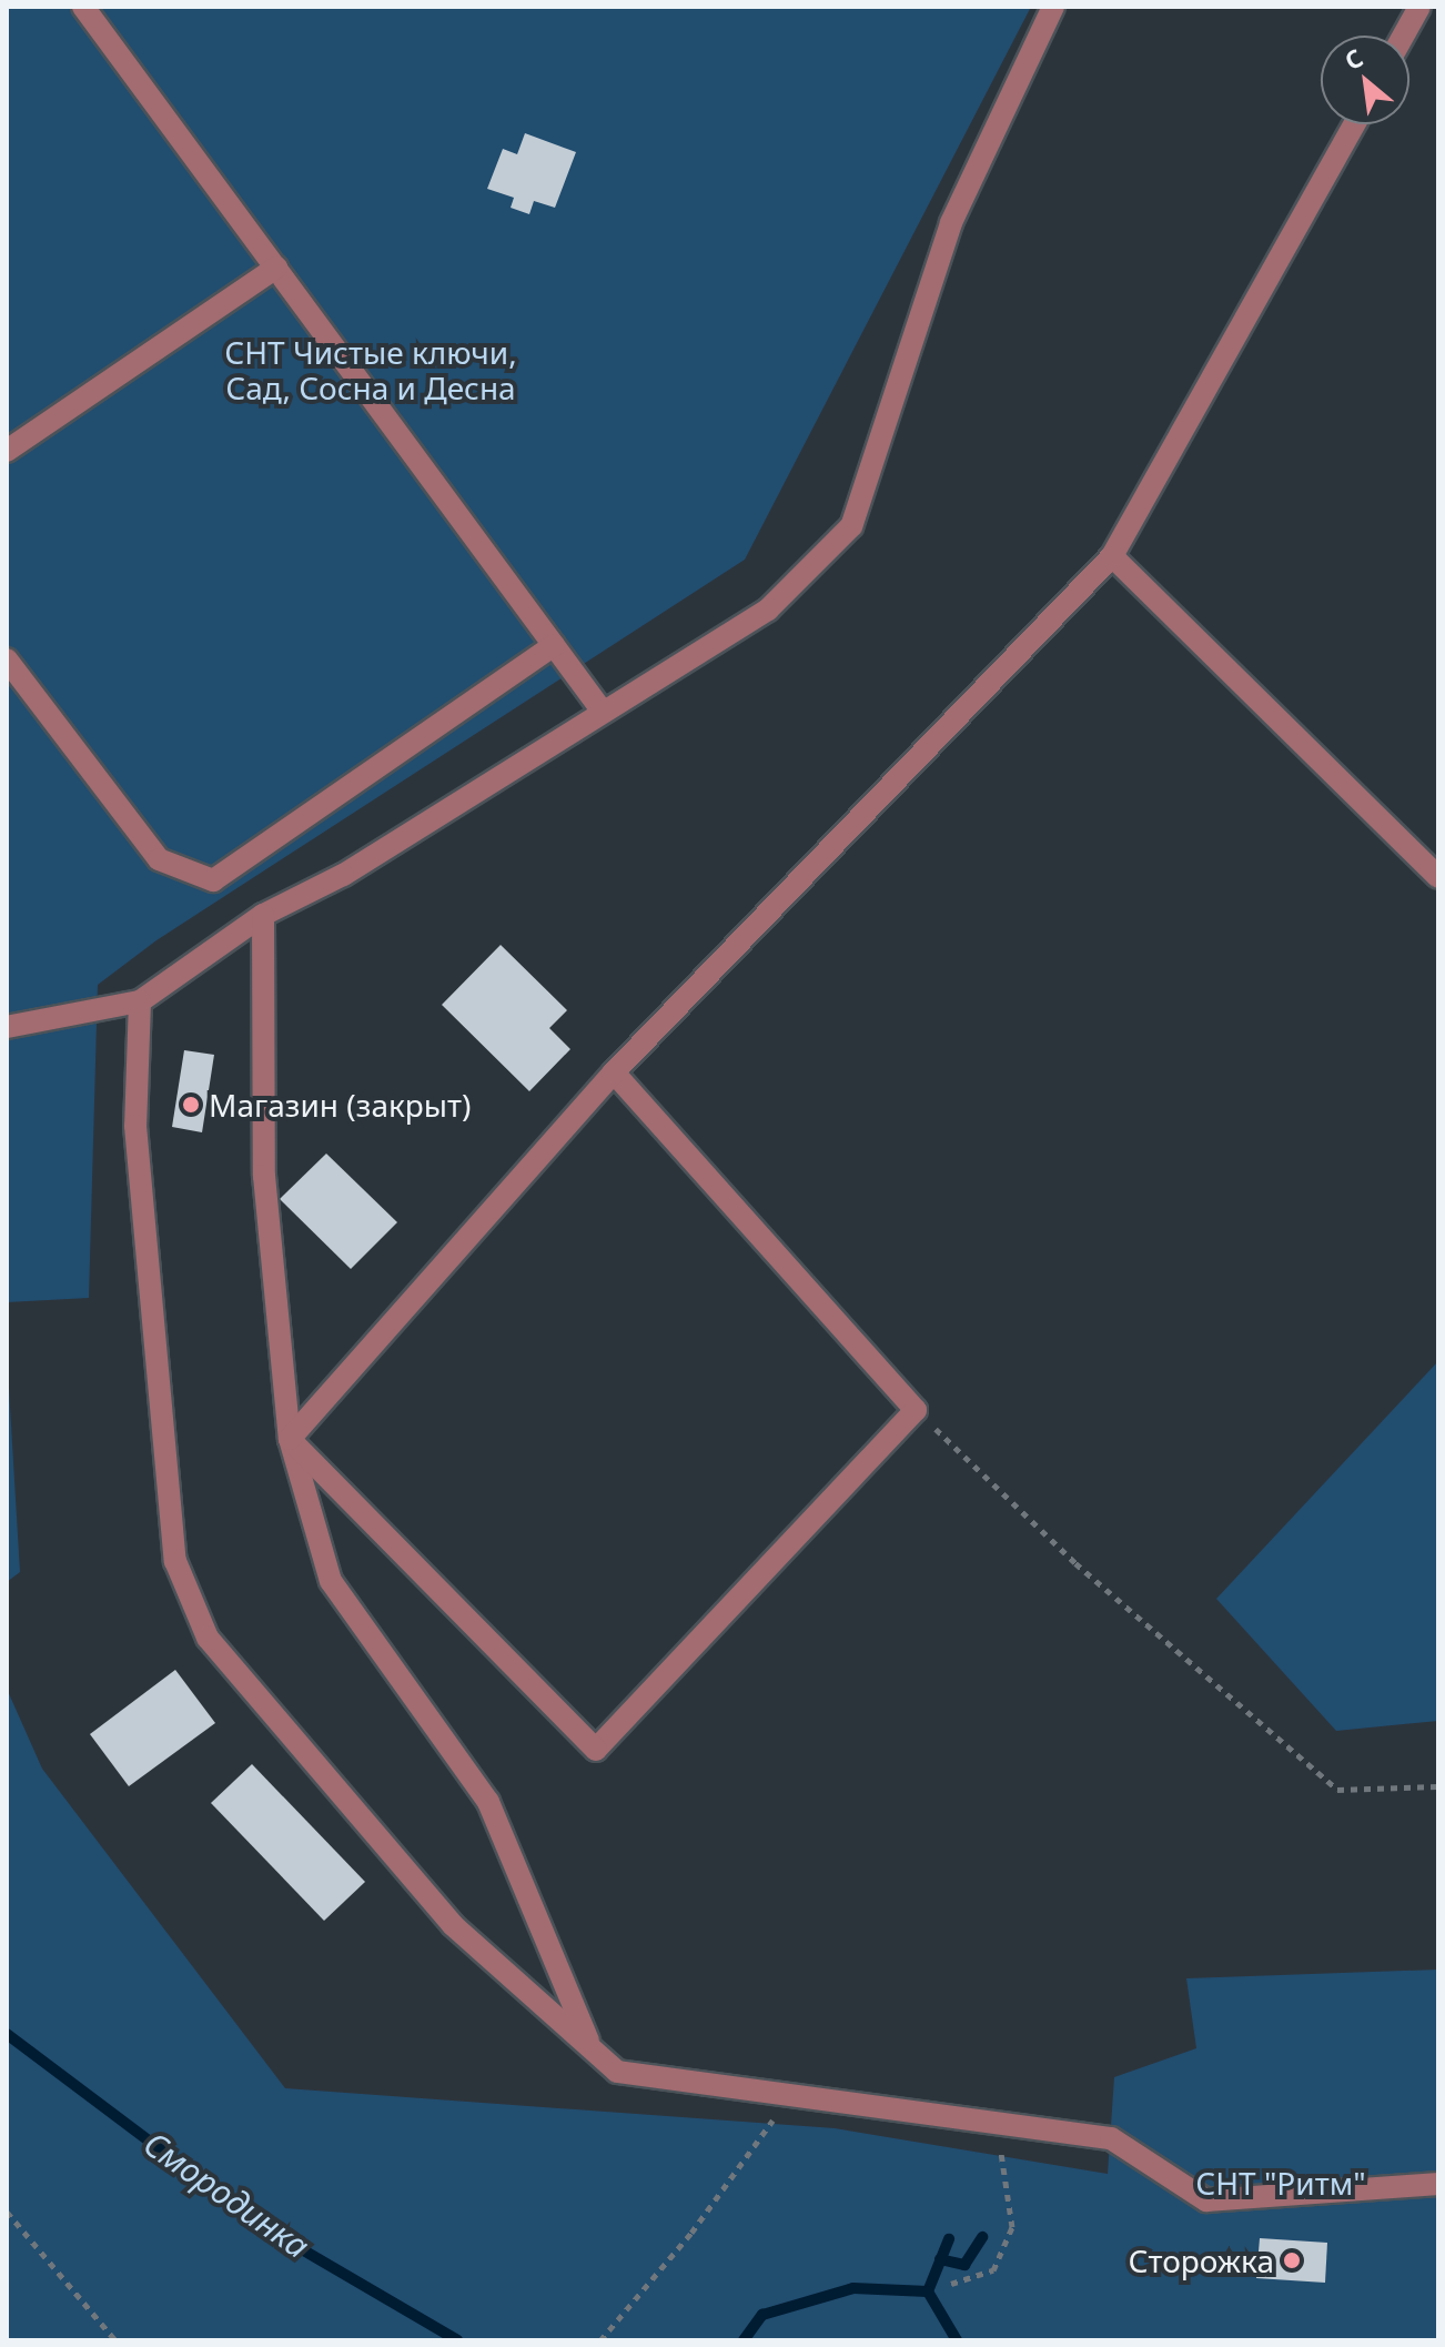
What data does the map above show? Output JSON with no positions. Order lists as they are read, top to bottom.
{
  "water": ["Смородинка"],
  "parks": ["СНТ Чистые ключи, Сад, Сосна и Десна", "СНТ \"Ритм\""],
  "places": ["Магазин (закрыт)", "Сторожка"],
  "north": "top left"
}
